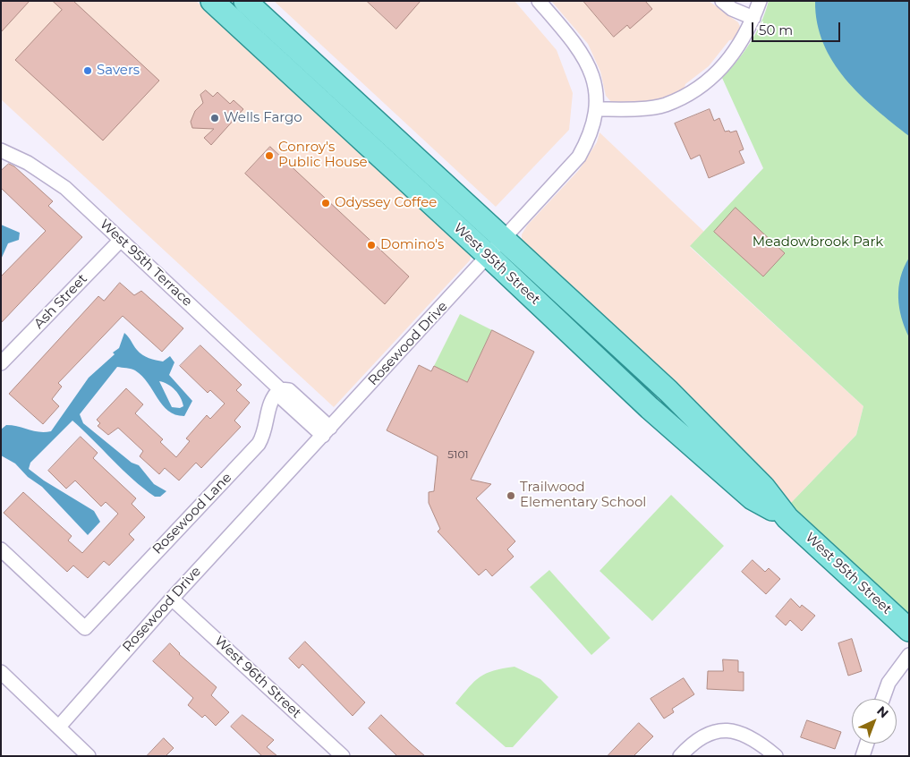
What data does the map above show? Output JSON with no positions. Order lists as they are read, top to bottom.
{
  "streets": {
    "main road": ["West 95th Street"],
    "street": [
      "West 95th Terrace",
      "Ash Street",
      "Rosewood Drive",
      "Rosewood Lane",
      "West 96th Street"
    ]
  },
  "crossings": [
    ["West 95th Terrace", "Ash Street"],
    ["West 95th Terrace", "Rosewood Drive"],
    ["West 95th Terrace", "Rosewood Lane"],
    ["West 95th Street", "Rosewood Drive"],
    ["Rosewood Drive", "West 96th Street"]
  ],
  "parks": ["Meadowbrook Park"],
  "places": [
    "Savers",
    "Wells Fargo",
    "Conroy's Public House",
    "Odyssey Coffee",
    "Domino's",
    "Trailwood Elementary School"
  ],
  "house_numbers": ["5101"],
  "scale_bar": "50 m",
  "north": "top right"
}
